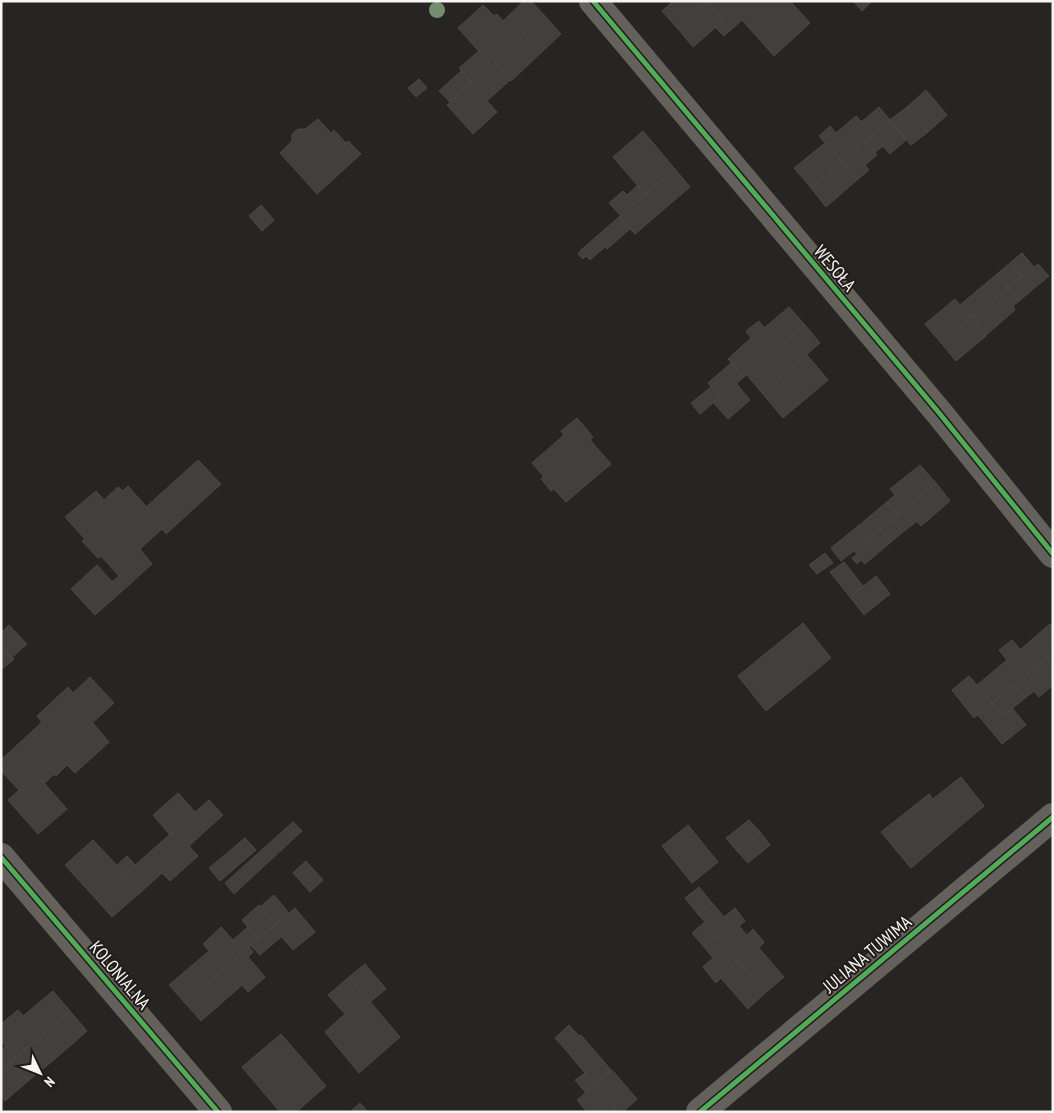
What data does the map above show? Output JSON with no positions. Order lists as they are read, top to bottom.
{
  "streets": {
    "street": ["WESOŁA", "JULIANA TUWIMA", "KOLONIALNA"]
  },
  "north": "bottom right"
}
